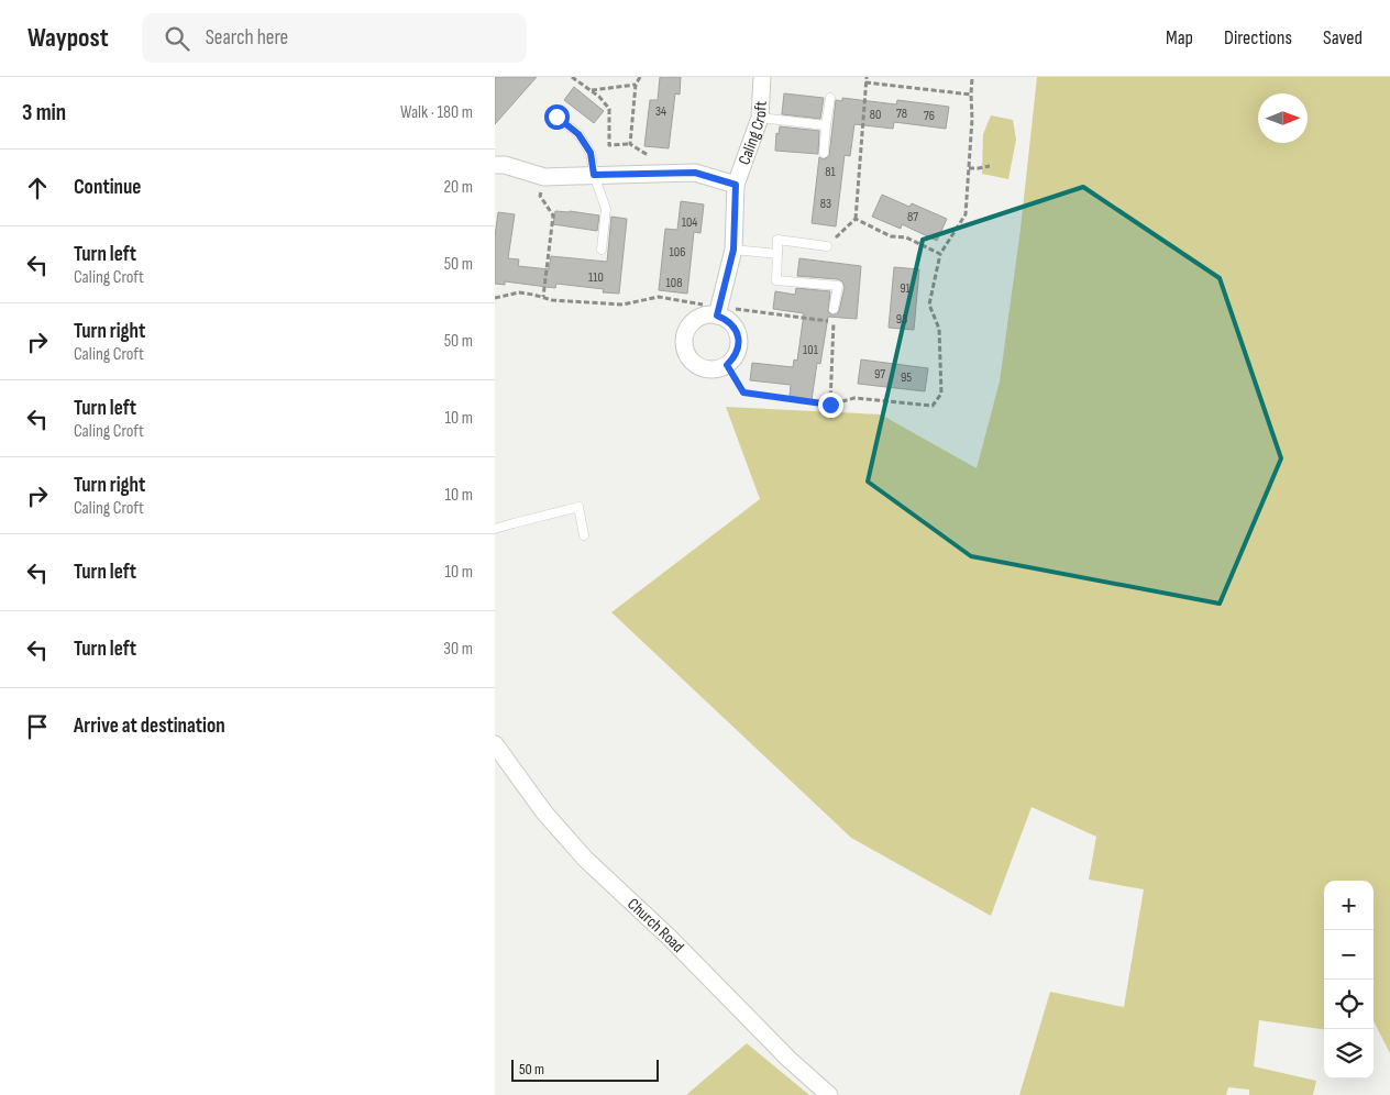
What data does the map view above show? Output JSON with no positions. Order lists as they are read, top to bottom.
{
  "streets": {
    "street": ["Caling Croft", "Church Road"]
  },
  "house_numbers": [
    "34",
    "78",
    "80",
    "76",
    "81",
    "83",
    "87",
    "104",
    "106",
    "110",
    "108",
    "91",
    "93",
    "101",
    "97",
    "95"
  ],
  "scale_bar": "50 m",
  "north": "right",
  "page": {
    "header": "Waypost",
    "search": "Search here",
    "nav": ["Map", "Directions", "Saved"],
    "heading": ["3 min", "Walk · 180 m"],
    "list": [
      ["Continue", "20 m"],
      ["Turn left", "Caling Croft", "50 m"],
      ["Turn right", "Caling Croft", "50 m"],
      ["Turn left", "Caling Croft", "10 m"],
      ["Turn right", "Caling Croft", "10 m"],
      ["Turn left", "10 m"],
      ["Turn left", "30 m"],
      "Arrive at destination"
    ],
    "map_buttons": ["+", "−"],
    "scale": "50 m"
  }
}
